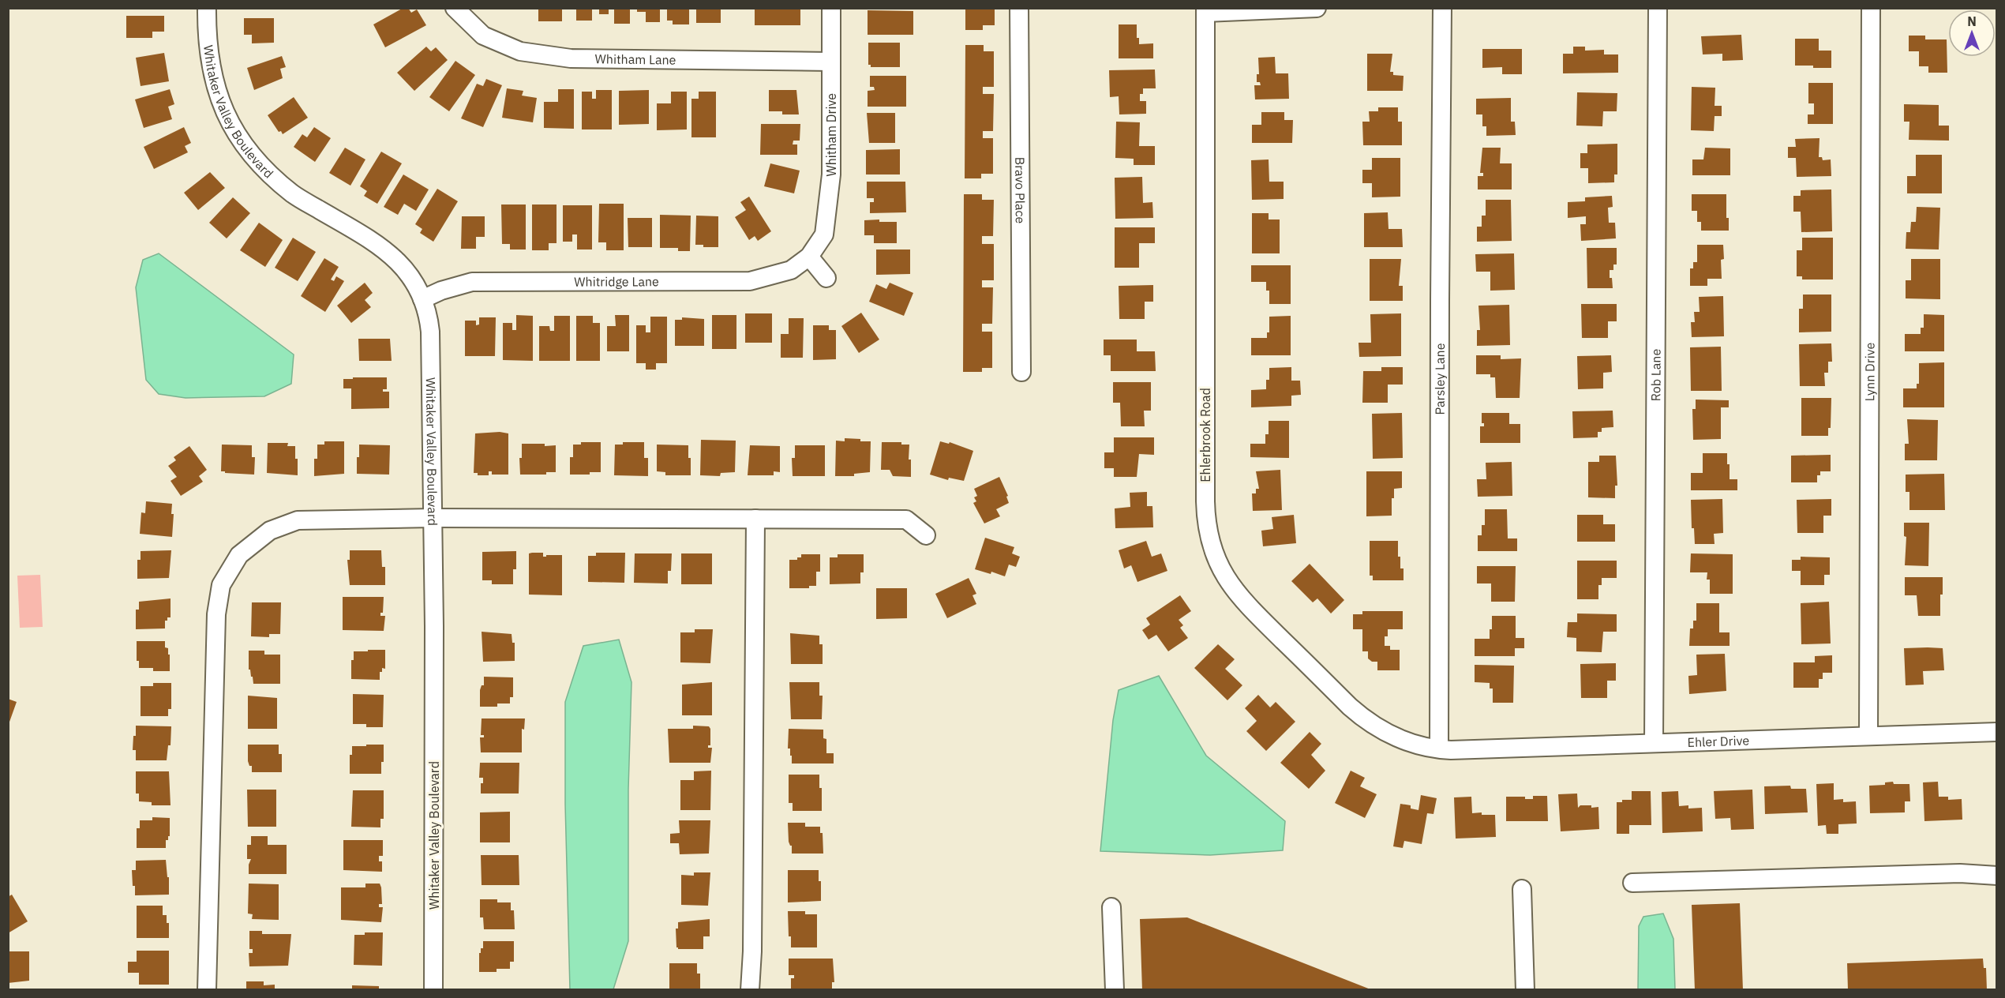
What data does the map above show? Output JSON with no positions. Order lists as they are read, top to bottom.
{
  "streets": {
    "street": [
      "Whitham Lane",
      "Whitaker Valley Boulevard",
      "Whitham Drive",
      "Bravo Place",
      "Whitridge Lane",
      "Lynn Drive",
      "Rob Lane",
      "Parsley Lane",
      "Ehlerbrook Road",
      "Ehler Drive"
    ]
  },
  "crossings": [
    ["Whitham Lane", "Whitham Drive"],
    ["Whitaker Valley Boulevard", "Whitridge Lane"],
    ["Whitham Drive", "Whitridge Lane"],
    ["Lynn Drive", "Ehler Drive"],
    ["Rob Lane", "Ehler Drive"],
    ["Parsley Lane", "Ehlerbrook Road"],
    ["Parsley Lane", "Ehler Drive"],
    ["Ehlerbrook Road", "Ehler Drive"]
  ],
  "north": "top"
}
